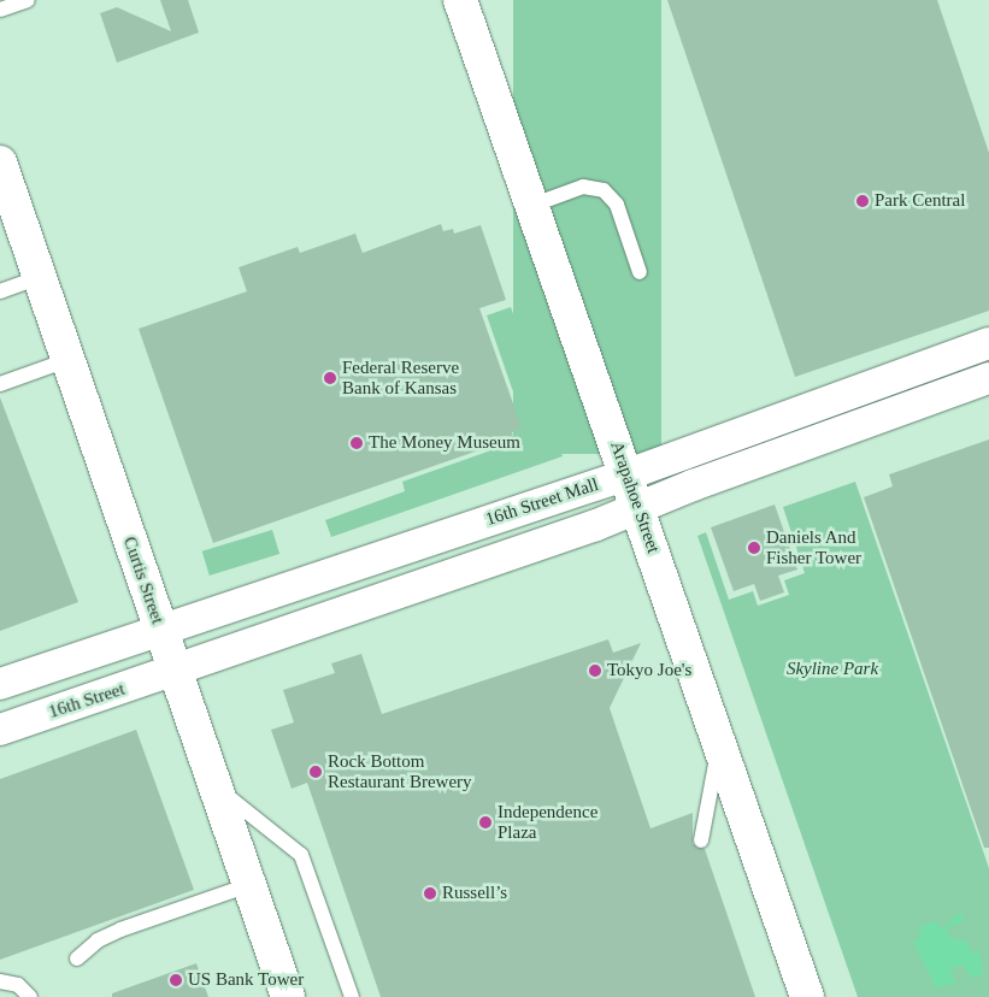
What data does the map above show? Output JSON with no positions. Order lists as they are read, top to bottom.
{
  "streets": {
    "street": [
      "Arapahoe Street",
      "16th Street Mall",
      "Curtis Street",
      "16th Street"
    ]
  },
  "crossings": [
    ["Arapahoe Street", "16th Street Mall"],
    ["16th Street Mall", "Curtis Street"],
    ["16th Street Mall", "16th Street"],
    ["Curtis Street", "16th Street"]
  ],
  "parks": ["Skyline Park"],
  "places": [
    "Park Central",
    "Federal Reserve Bank of Kansas",
    "The Money Museum",
    "Daniels And Fisher Tower",
    "Tokyo Joe's",
    "Rock Bottom Restaurant Brewery",
    "Independence Plaza",
    "Russell’s",
    "US Bank Tower"
  ]
}
